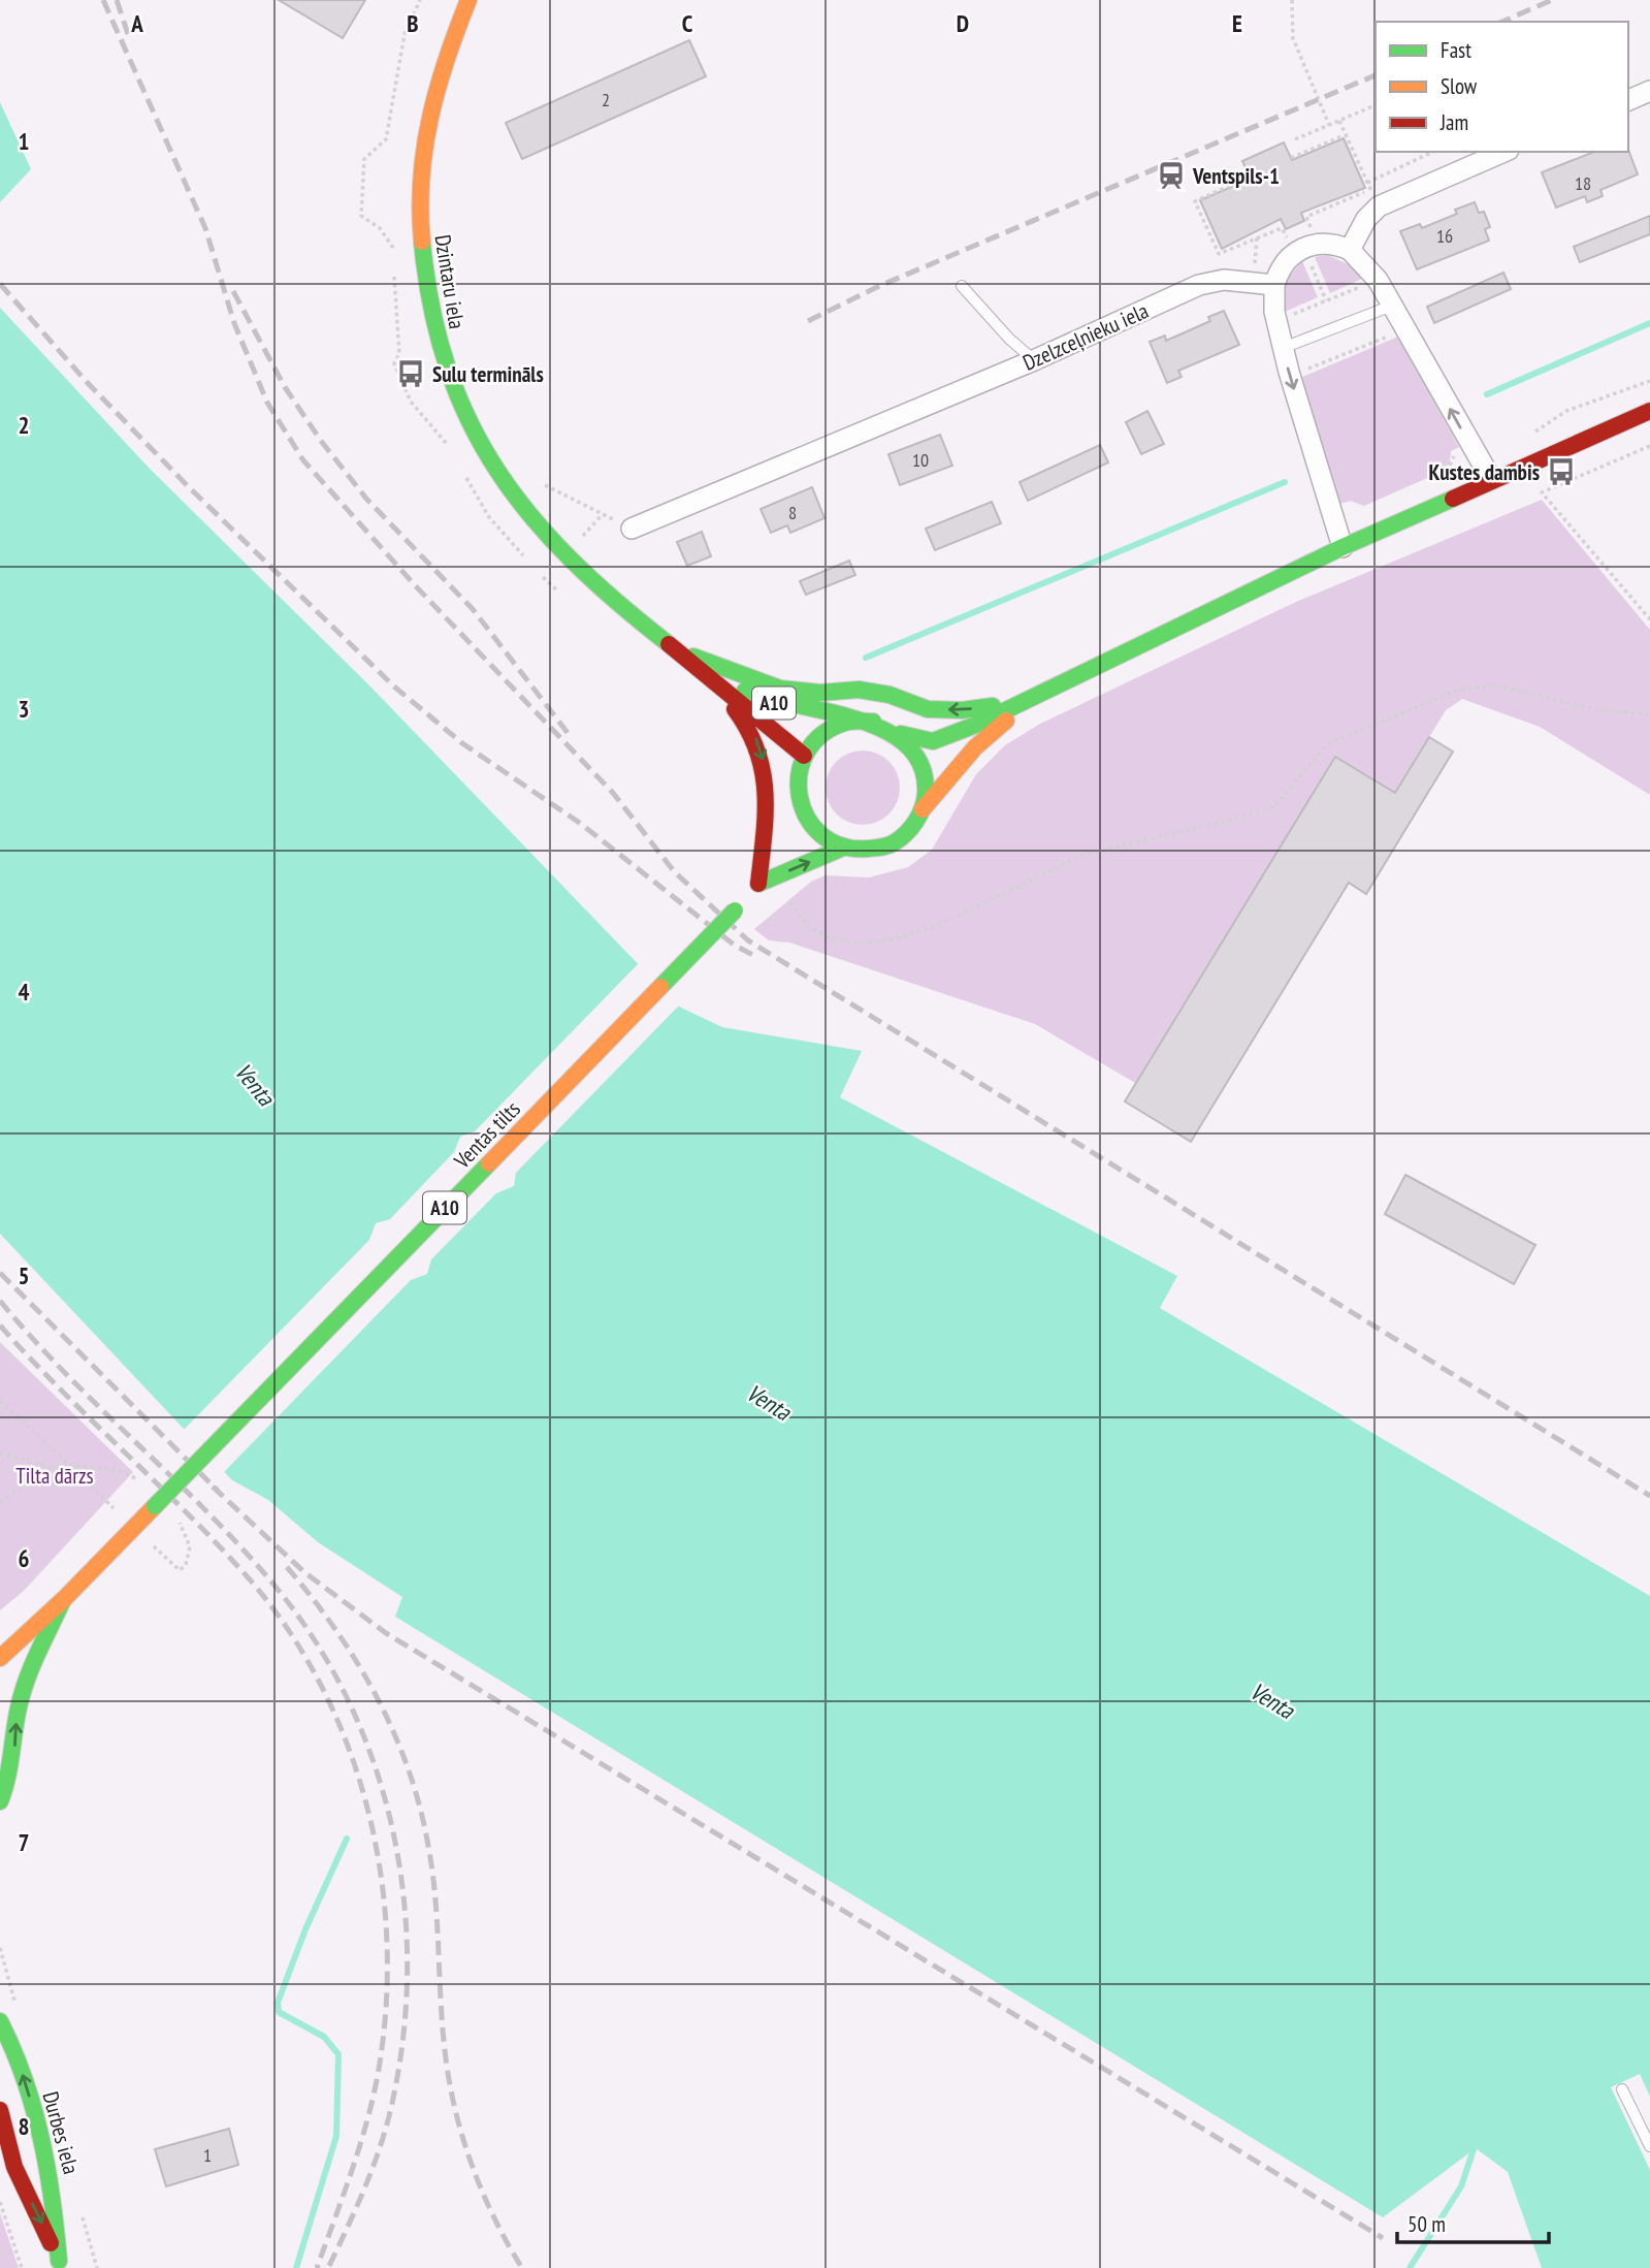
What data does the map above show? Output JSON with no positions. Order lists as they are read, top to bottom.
{
  "streets": {
    "main road": [
      "Dzintaru iela",
      "A10",
      "Ventas tilts",
      "Durbes iela"
    ],
    "street": ["Dzelzceļnieku iela"]
  },
  "crossings": [
    ["Dzintaru iela", "A10"],
    ["A10", "Ventas tilts"]
  ],
  "water": ["Venta"],
  "parks": ["Tilta dārzs"],
  "places": {
    "station": ["Ventspils-1"],
    "bus stop": ["Sulu termināls", "Kustes dambis"]
  },
  "house_numbers": [
    "2",
    "18",
    "16",
    "10",
    "8",
    "1"
  ],
  "legend": ["Fast", "Slow", "Jam"],
  "scale_bar": "50 m",
  "grid": {
    "columns": [
      "A",
      "B",
      "C",
      "D",
      "E"
    ],
    "rows": [
      "1",
      "2",
      "3",
      "4",
      "5",
      "6",
      "7",
      "8"
    ]
  }
}
